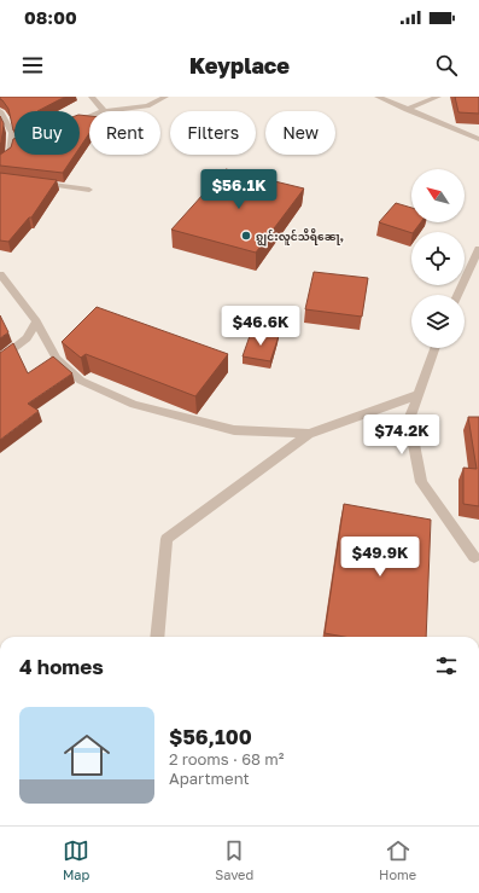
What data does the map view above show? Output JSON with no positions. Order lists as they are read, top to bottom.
{
  "places": ["ၵျွင်းလူင်သီရီၼေႃႇ"],
  "north": "top left",
  "page": {
    "status": "08:00",
    "header": "Keyplace",
    "chip": [
      "Buy",
      "Rent",
      "Filters",
      "New"
    ],
    "price": [
      "$56.1K",
      "$46.6K",
      "$74.2K",
      "$49.9K"
    ],
    "heading": "4 homes",
    "list": [
      {
        "name": "$56,100",
        "note": "2 rooms · 68 m² · Apartment"
      }
    ],
    "tabs": ["Map", "Saved", "Home"]
  }
}
